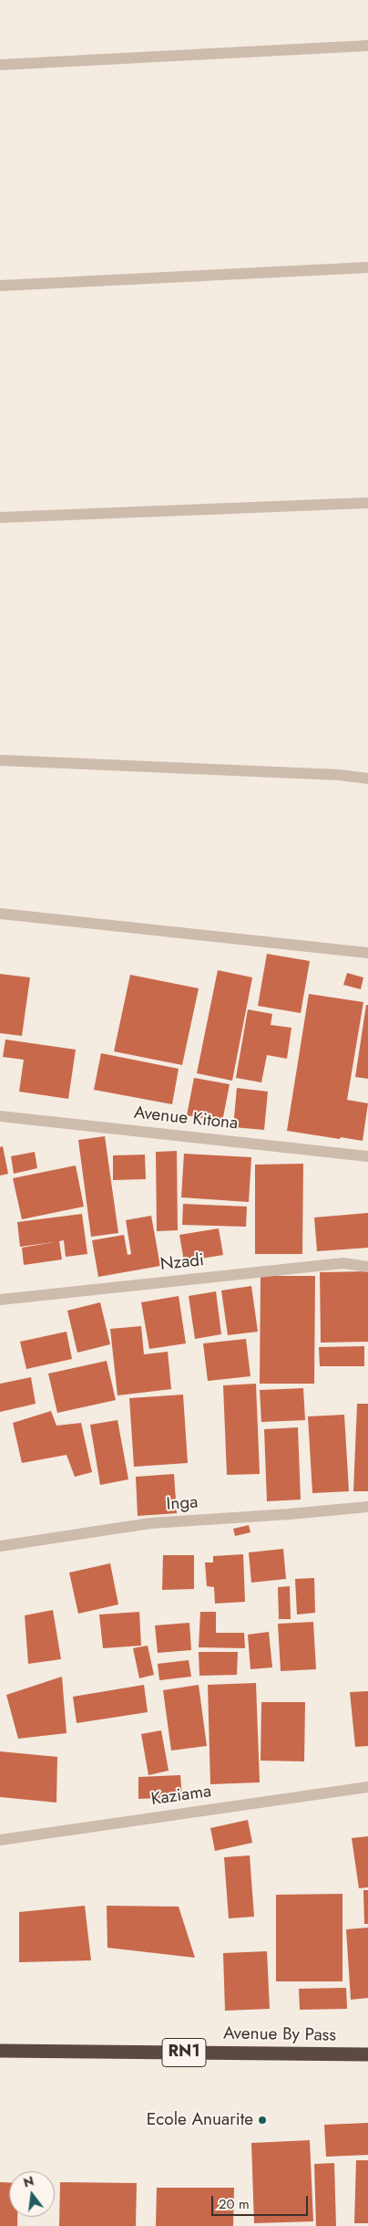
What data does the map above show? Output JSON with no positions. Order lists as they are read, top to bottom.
{
  "streets": {
    "highway": ["Avenue By Pass", "RN1"],
    "street": [
      "Avenue Kitona",
      "Nzadi",
      "Inga",
      "Kaziama"
    ]
  },
  "places": ["Ecole Anuarite"],
  "scale_bar": "20 m",
  "north": "top"
}
